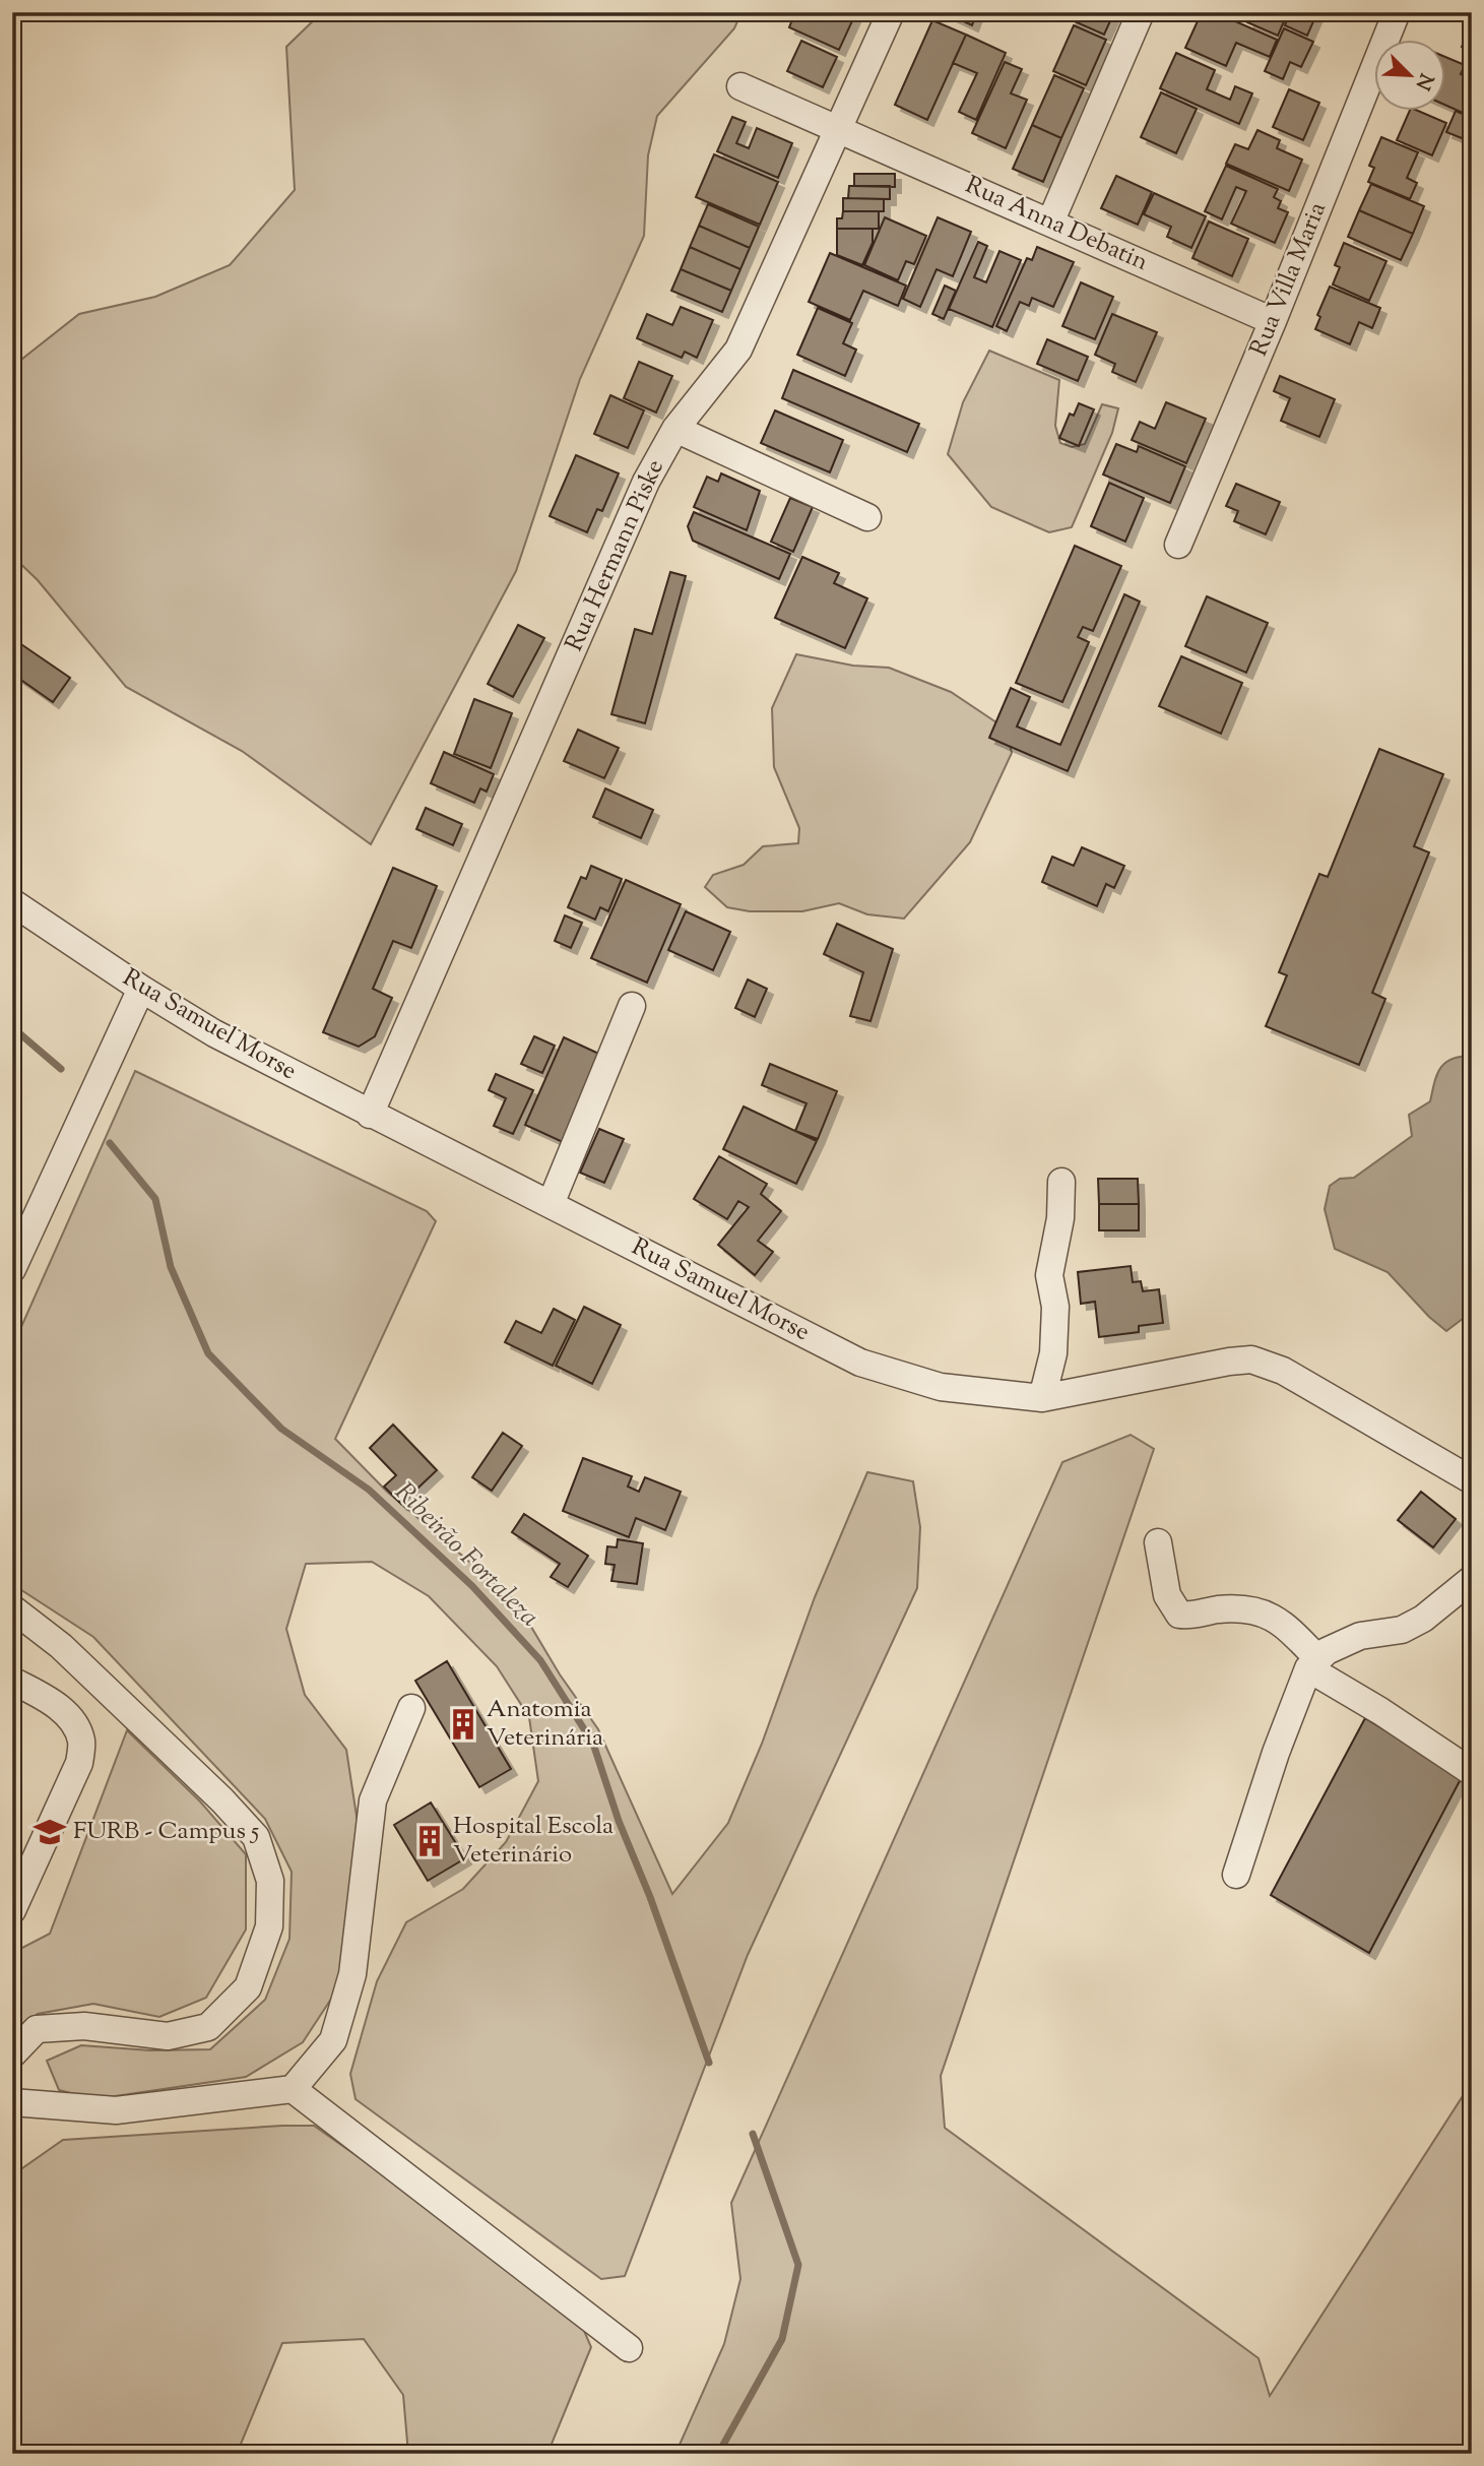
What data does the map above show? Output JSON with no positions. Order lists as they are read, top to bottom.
{
  "streets": {
    "street": [
      "Rua Anna Debatin",
      "Rua Villa Maria",
      "Rua Hermann Piske",
      "Rua Samuel Morse"
    ]
  },
  "crossings": [
    ["Rua Anna Debatin", "Rua Villa Maria"],
    ["Rua Anna Debatin", "Rua Hermann Piske"],
    ["Rua Hermann Piske", "Rua Samuel Morse"]
  ],
  "water": ["Ribeirão Fortaleza"],
  "places": {
    "building": ["Anatomia Veterinária", "Hospital Escola Veterinário"],
    "school or university": ["FURB - Campus 5"]
  },
  "north": "bottom right"
}
